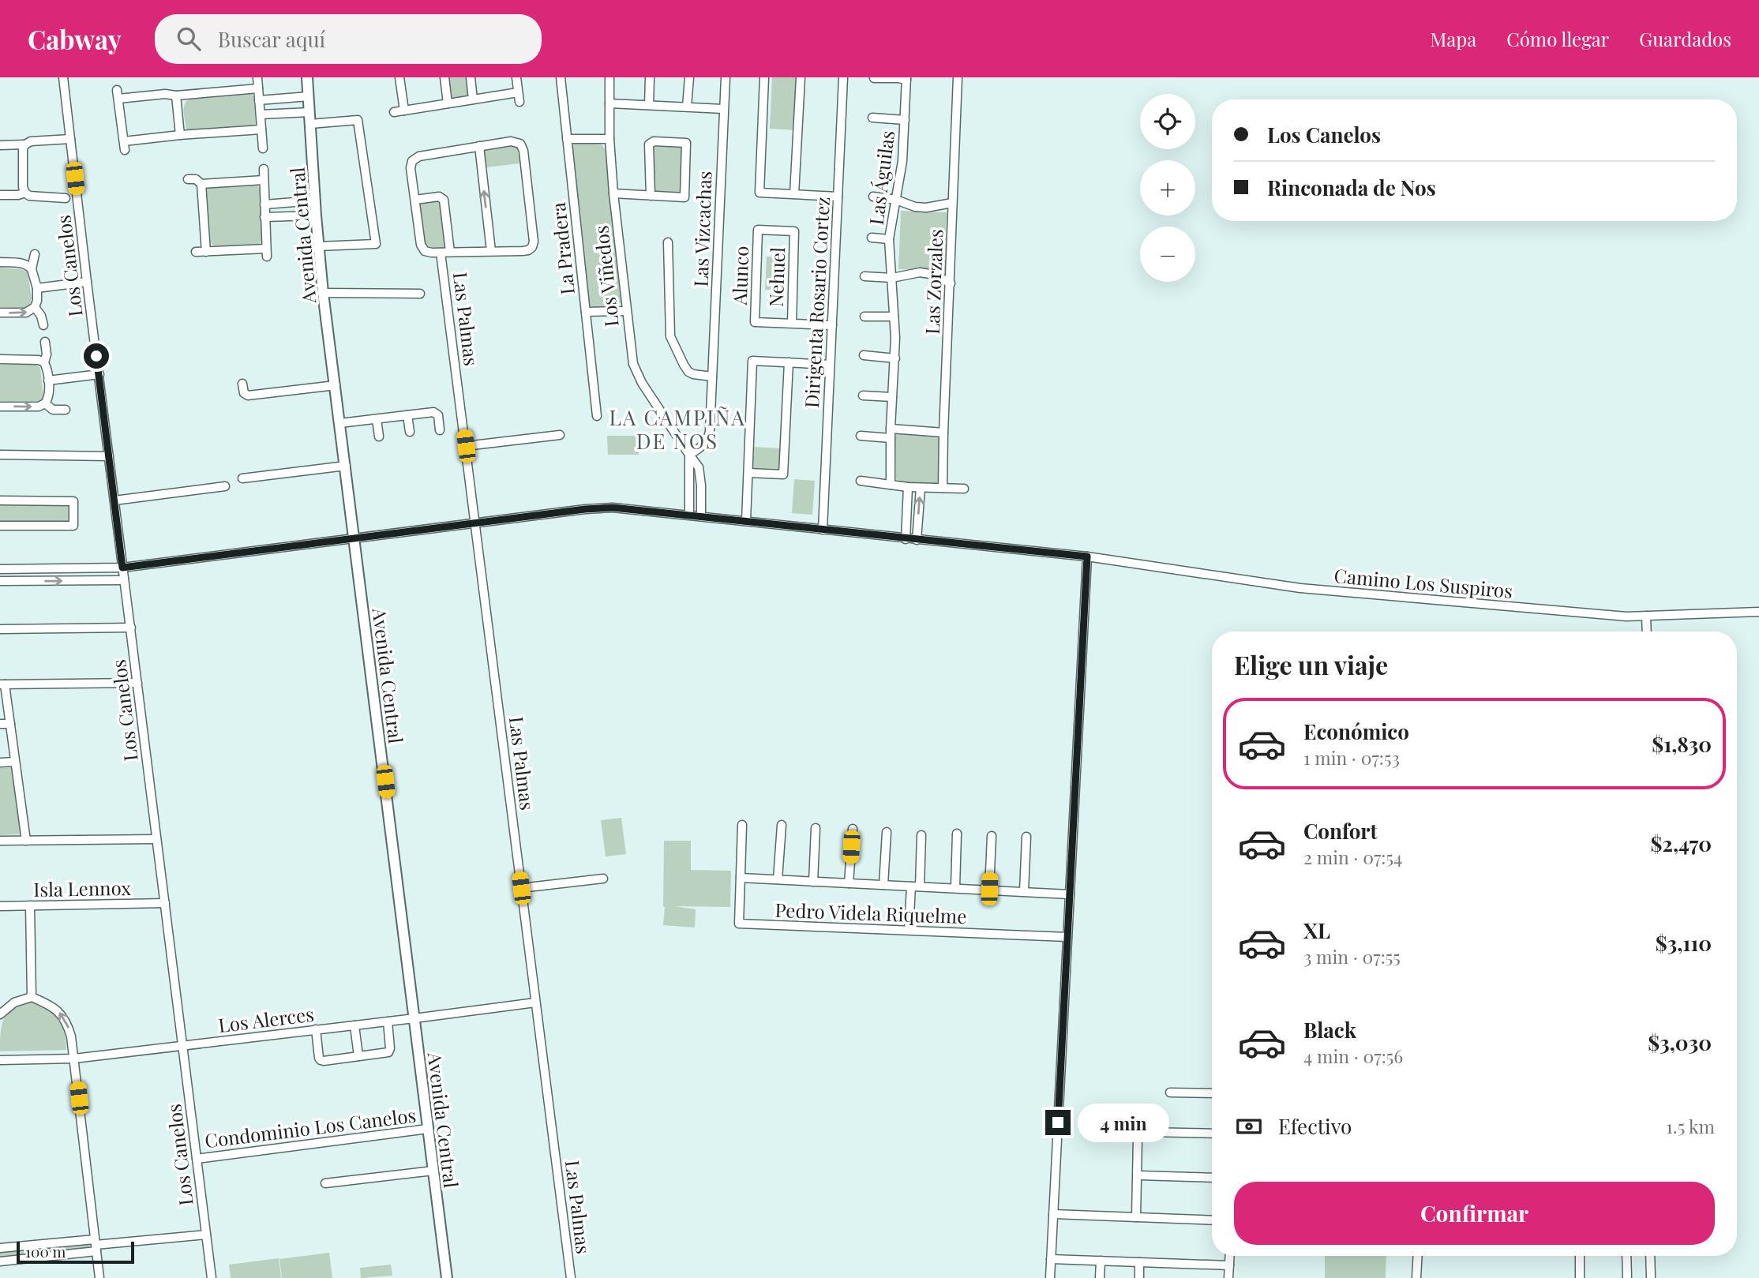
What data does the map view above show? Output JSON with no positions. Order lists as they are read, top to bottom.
{
  "streets": {
    "street": [
      "Las Águilas",
      "Las Vizcachas",
      "Avenida Central",
      "La Pradera",
      "Los Canelos",
      "Alunco",
      "Los Viñedos",
      "Nehuel",
      "Las Zorzales",
      "Dirigenta Rosario Cortez",
      "Las Palmas",
      "Camino Los Suspiros",
      "Isla Lennox",
      "Pedro Videla Riquelme",
      "Los Alerces",
      "Condominio Los Canelos"
    ]
  },
  "crossings": [
    ["Las Vizcachas", "Los Viñedos"],
    ["Avenida Central", "Camino Los Suspiros"],
    ["Avenida Central", "Los Alerces"],
    ["Avenida Central", "Condominio Los Canelos"],
    ["Los Canelos", "Camino Los Suspiros"],
    ["Los Canelos", "Isla Lennox"],
    ["Los Canelos", "Los Alerces"],
    ["Los Canelos", "Condominio Los Canelos"],
    ["Alunco", "Nehuel"],
    ["Los Viñedos", "Camino Los Suspiros"],
    ["Dirigenta Rosario Cortez", "Camino Los Suspiros"],
    ["Las Palmas", "Camino Los Suspiros"],
    ["Las Palmas", "Los Alerces"]
  ],
  "districts": ["LA CAMPIÑA DE NOS"],
  "scale_bar": "100 m",
  "page": {
    "header": "Cabway",
    "search": "Buscar aquí",
    "nav": ["Mapa", "Cómo llegar", "Guardados"],
    "map_buttons": ["+", "−"],
    "banner": ["Los Canelos", "Rinconada de Nos"],
    "heading": "Elige un viaje",
    "list": [
      {
        "name": "Económico",
        "note": "1 min · 07:53",
        "value": "$1,830"
      },
      {
        "name": "Confort",
        "note": "2 min · 07:54",
        "value": "$2,470"
      },
      {
        "name": "XL",
        "note": "3 min · 07:55",
        "value": "$3,110"
      },
      {
        "name": "Black",
        "note": "4 min · 07:56",
        "value": "$3,030"
      }
    ],
    "pay": ["Efectivo", "1.5 km"],
    "bubble": "4 min",
    "buttons": "Confirmar",
    "scale": "100 m"
  }
}
